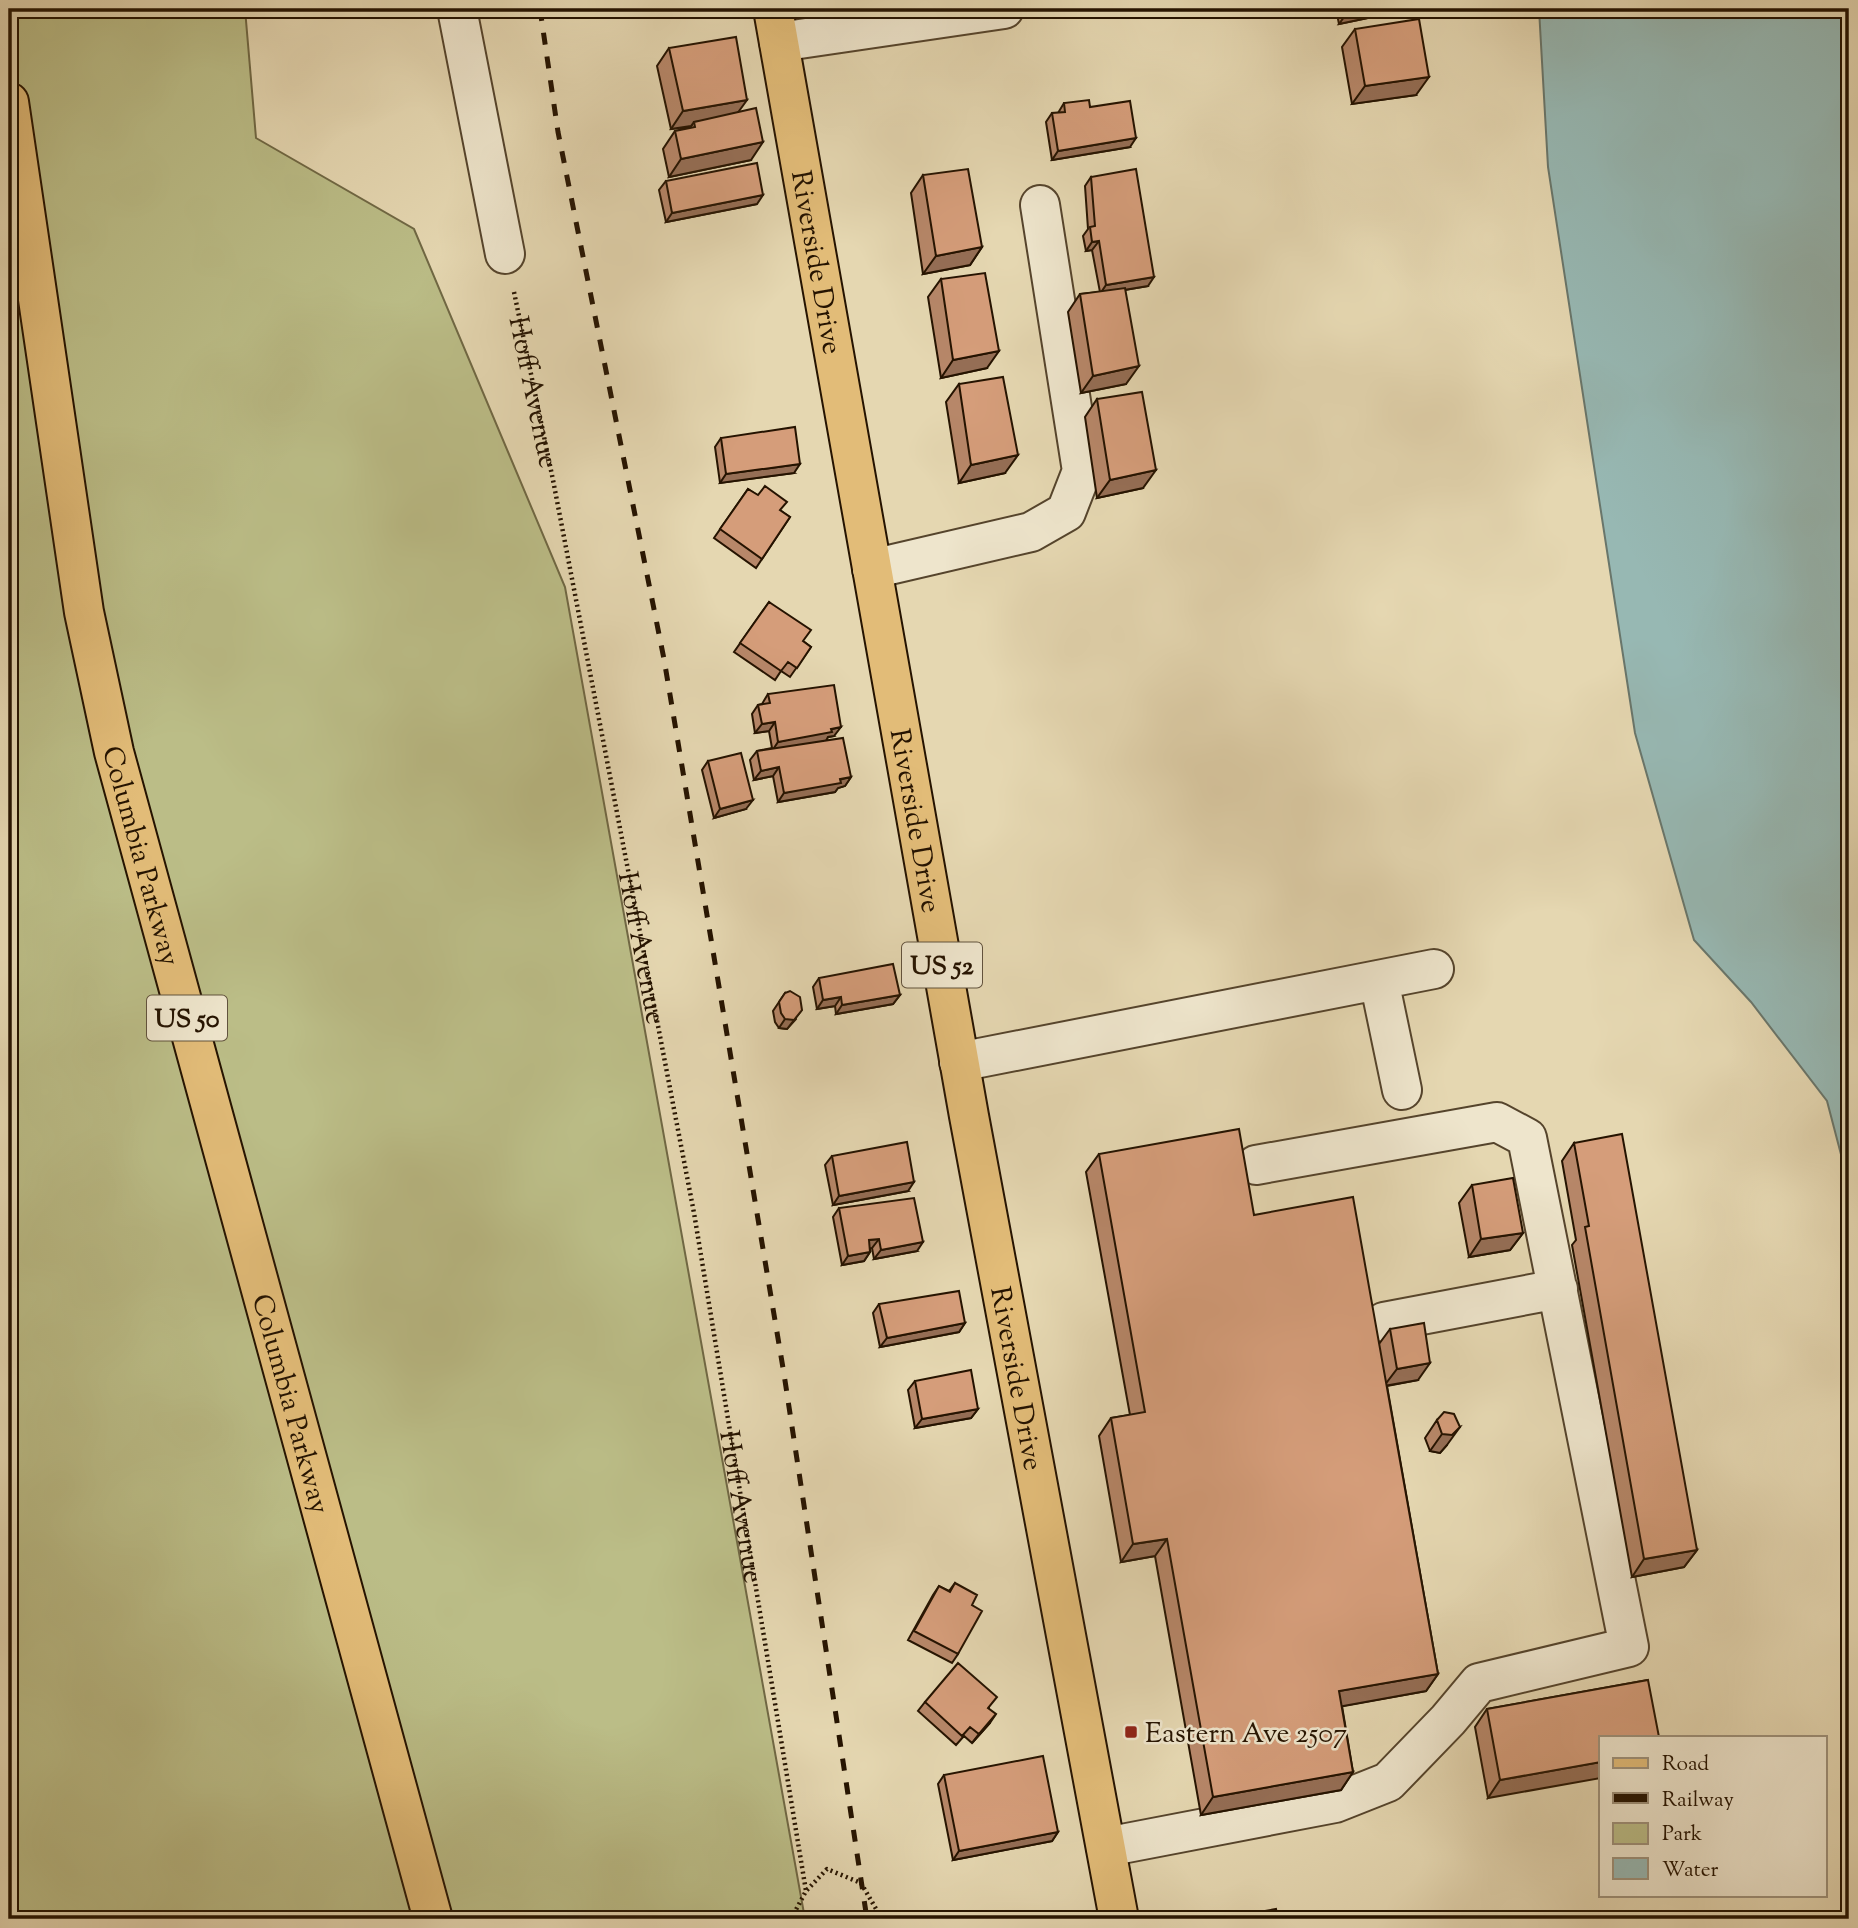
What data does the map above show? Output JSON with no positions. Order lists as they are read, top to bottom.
{
  "streets": {
    "main road": [
      "Riverside Drive",
      "Columbia Parkway",
      "US 52",
      "US 50"
    ],
    "path": ["Hoff Avenue"]
  },
  "places": {
    "transit": ["Eastern Ave 2507"]
  },
  "legend": [
    "Road",
    "Railway",
    "Park",
    "Water"
  ]
}
